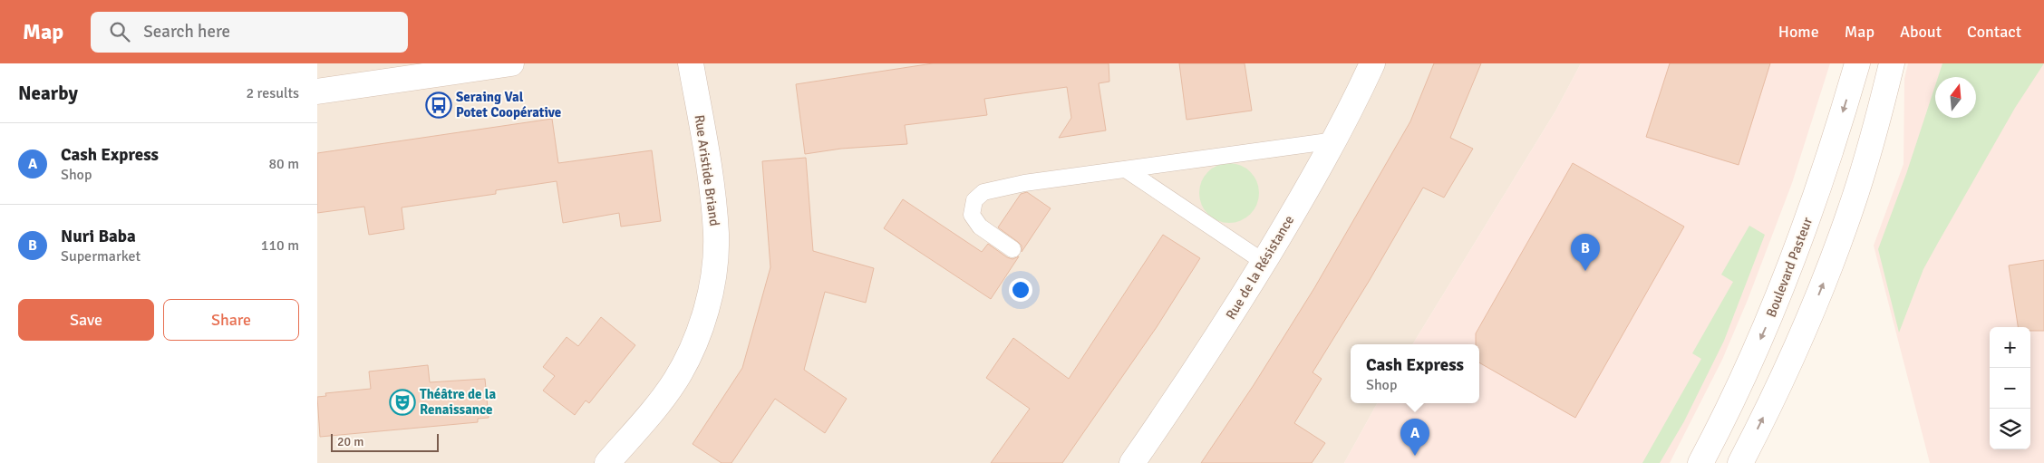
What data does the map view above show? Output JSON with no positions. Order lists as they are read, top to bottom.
{
  "streets": {
    "street": ["Rue Aristide Briand", "Rue de la Résistance", "Boulevard Pasteur"]
  },
  "places": {
    "bus stop": ["Seraing Val Potet Coopérative"],
    "theatre": ["Théâtre de la Renaissance"]
  },
  "scale_bar": "20 m",
  "north": "top",
  "page": {
    "header": "Map",
    "search": "Search here",
    "nav": [
      "Home",
      "Map",
      "About",
      "Contact"
    ],
    "heading": ["Nearby", "2 results"],
    "list": [
      {
        "mark": "A",
        "name": "Cash Express",
        "note": "Shop",
        "value": "80 m"
      },
      {
        "mark": "B",
        "name": "Nuri Baba",
        "note": "Supermarket",
        "value": "110 m"
      }
    ],
    "pins": ["B", "A"],
    "buttons": ["Save", "Share"],
    "map_buttons": ["+", "−"],
    "popup": ["Cash Express", "Shop"],
    "scale": "20 m"
  }
}
